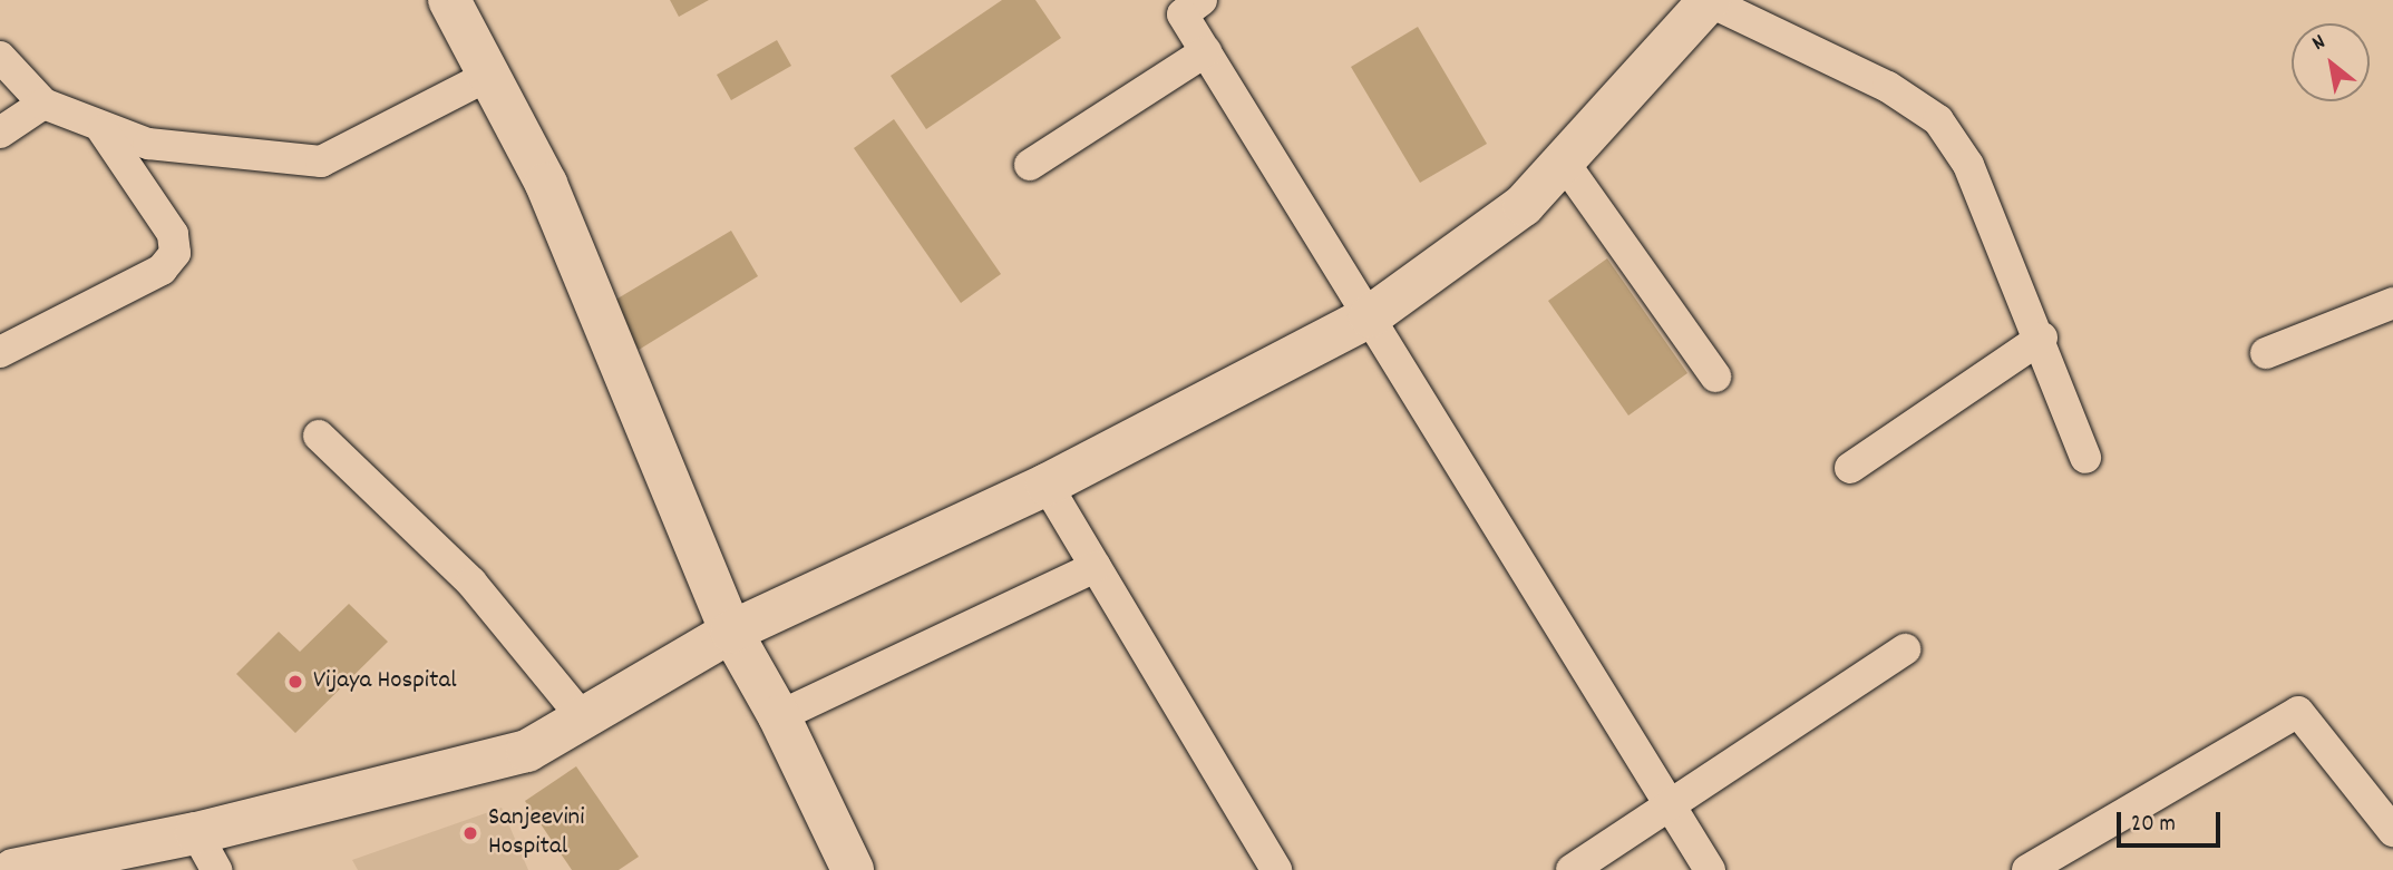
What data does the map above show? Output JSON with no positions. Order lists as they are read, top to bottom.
{
  "places": ["Vijaya Hospital", "Sanjeevini Hospital"],
  "scale_bar": "20 m",
  "north": "top left"
}
